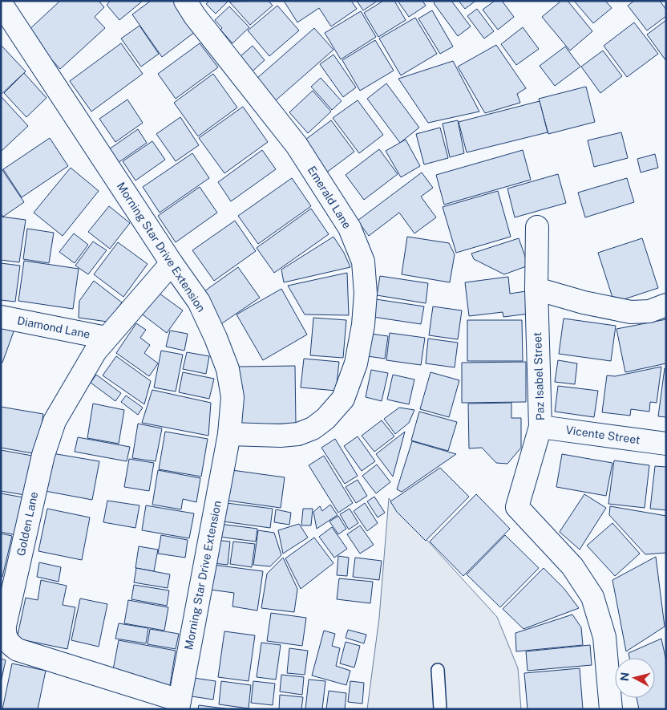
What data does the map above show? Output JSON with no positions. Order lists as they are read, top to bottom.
{
  "streets": {
    "street": [
      "Emerald Lane",
      "Morning Star Drive Extension",
      "Diamond Lane",
      "Paz Isabel Street",
      "Vicente Street",
      "Golden Lane"
    ]
  },
  "crossings": [
    ["Emerald Lane", "Morning Star Drive Extension"],
    ["Morning Star Drive Extension", "Golden Lane"],
    ["Diamond Lane", "Golden Lane"],
    ["Paz Isabel Street", "Vicente Street"]
  ],
  "north": "left"
}
